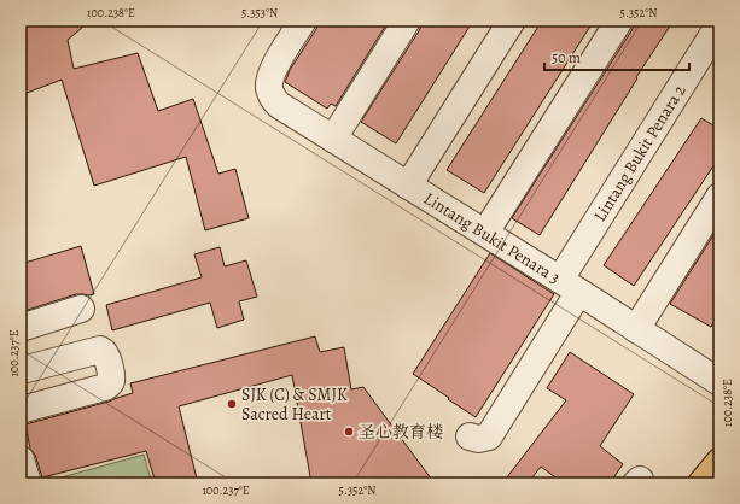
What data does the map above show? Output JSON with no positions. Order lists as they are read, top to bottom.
{
  "streets": {
    "street": ["Lintang Bukit Penara 2", "Lintang Bukit Penara 3"]
  },
  "crossings": [
    ["Lintang Bukit Penara 2", "Lintang Bukit Penara 3"]
  ],
  "places": ["SJK (C) & SMJK Sacred Heart", "圣心教育楼"],
  "scale_bar": "50 m",
  "coordinates": [
    "100.238°E",
    "5.353°N",
    "5.352°N",
    "100.237°E"
  ]
}
